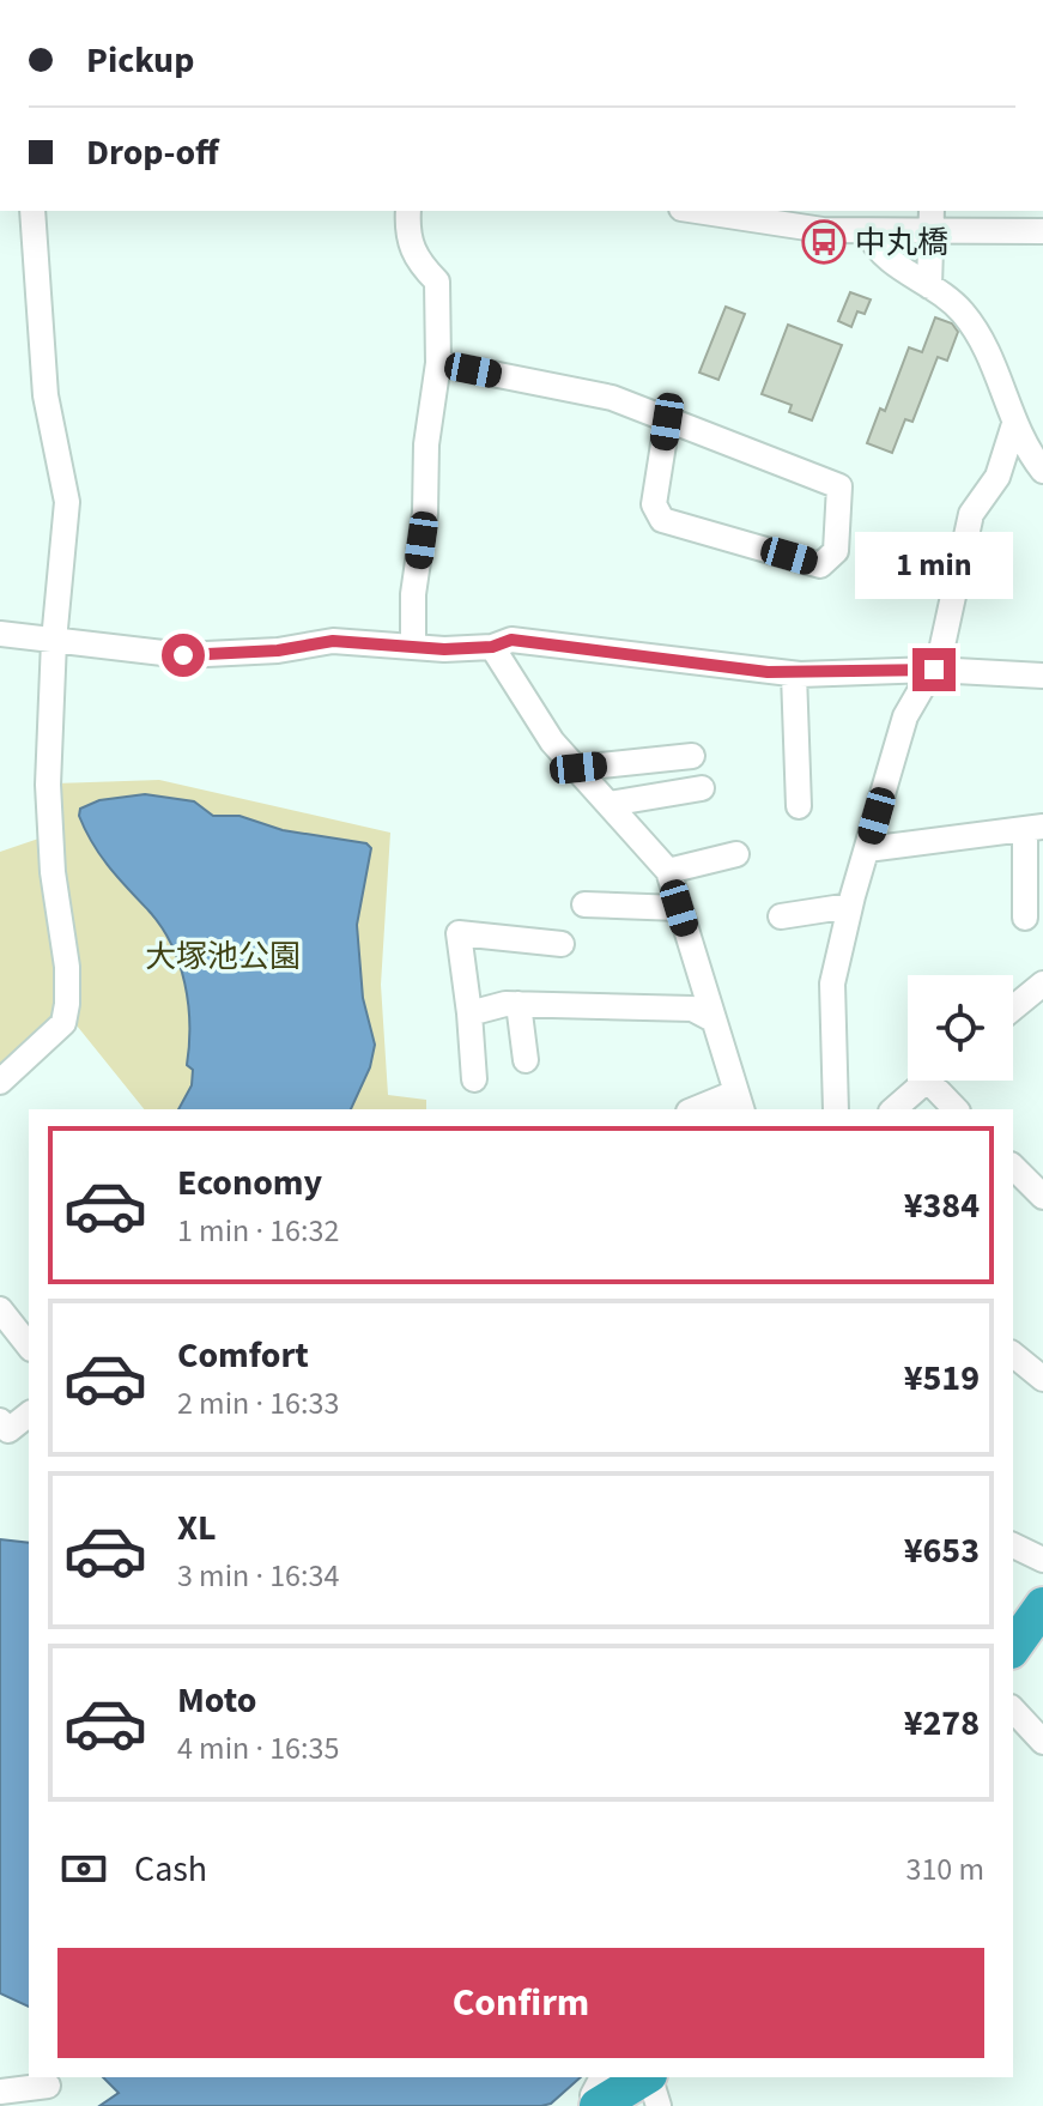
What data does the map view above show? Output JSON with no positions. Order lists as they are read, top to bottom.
{
  "parks": ["大塚池公園"],
  "places": {
    "bus stop": ["中丸橋"]
  },
  "page": {
    "banner": ["Pickup", "Drop-off"],
    "bubble": "1 min",
    "list": [
      {
        "name": "Economy",
        "note": "1 min · 16:32",
        "value": "¥384"
      },
      {
        "name": "Comfort",
        "note": "2 min · 16:33",
        "value": "¥519"
      },
      {
        "name": "XL",
        "note": "3 min · 16:34",
        "value": "¥653"
      },
      {
        "name": "Moto",
        "note": "4 min · 16:35",
        "value": "¥278"
      }
    ],
    "pay": ["Cash", "310 m"],
    "buttons": "Confirm"
  }
}
